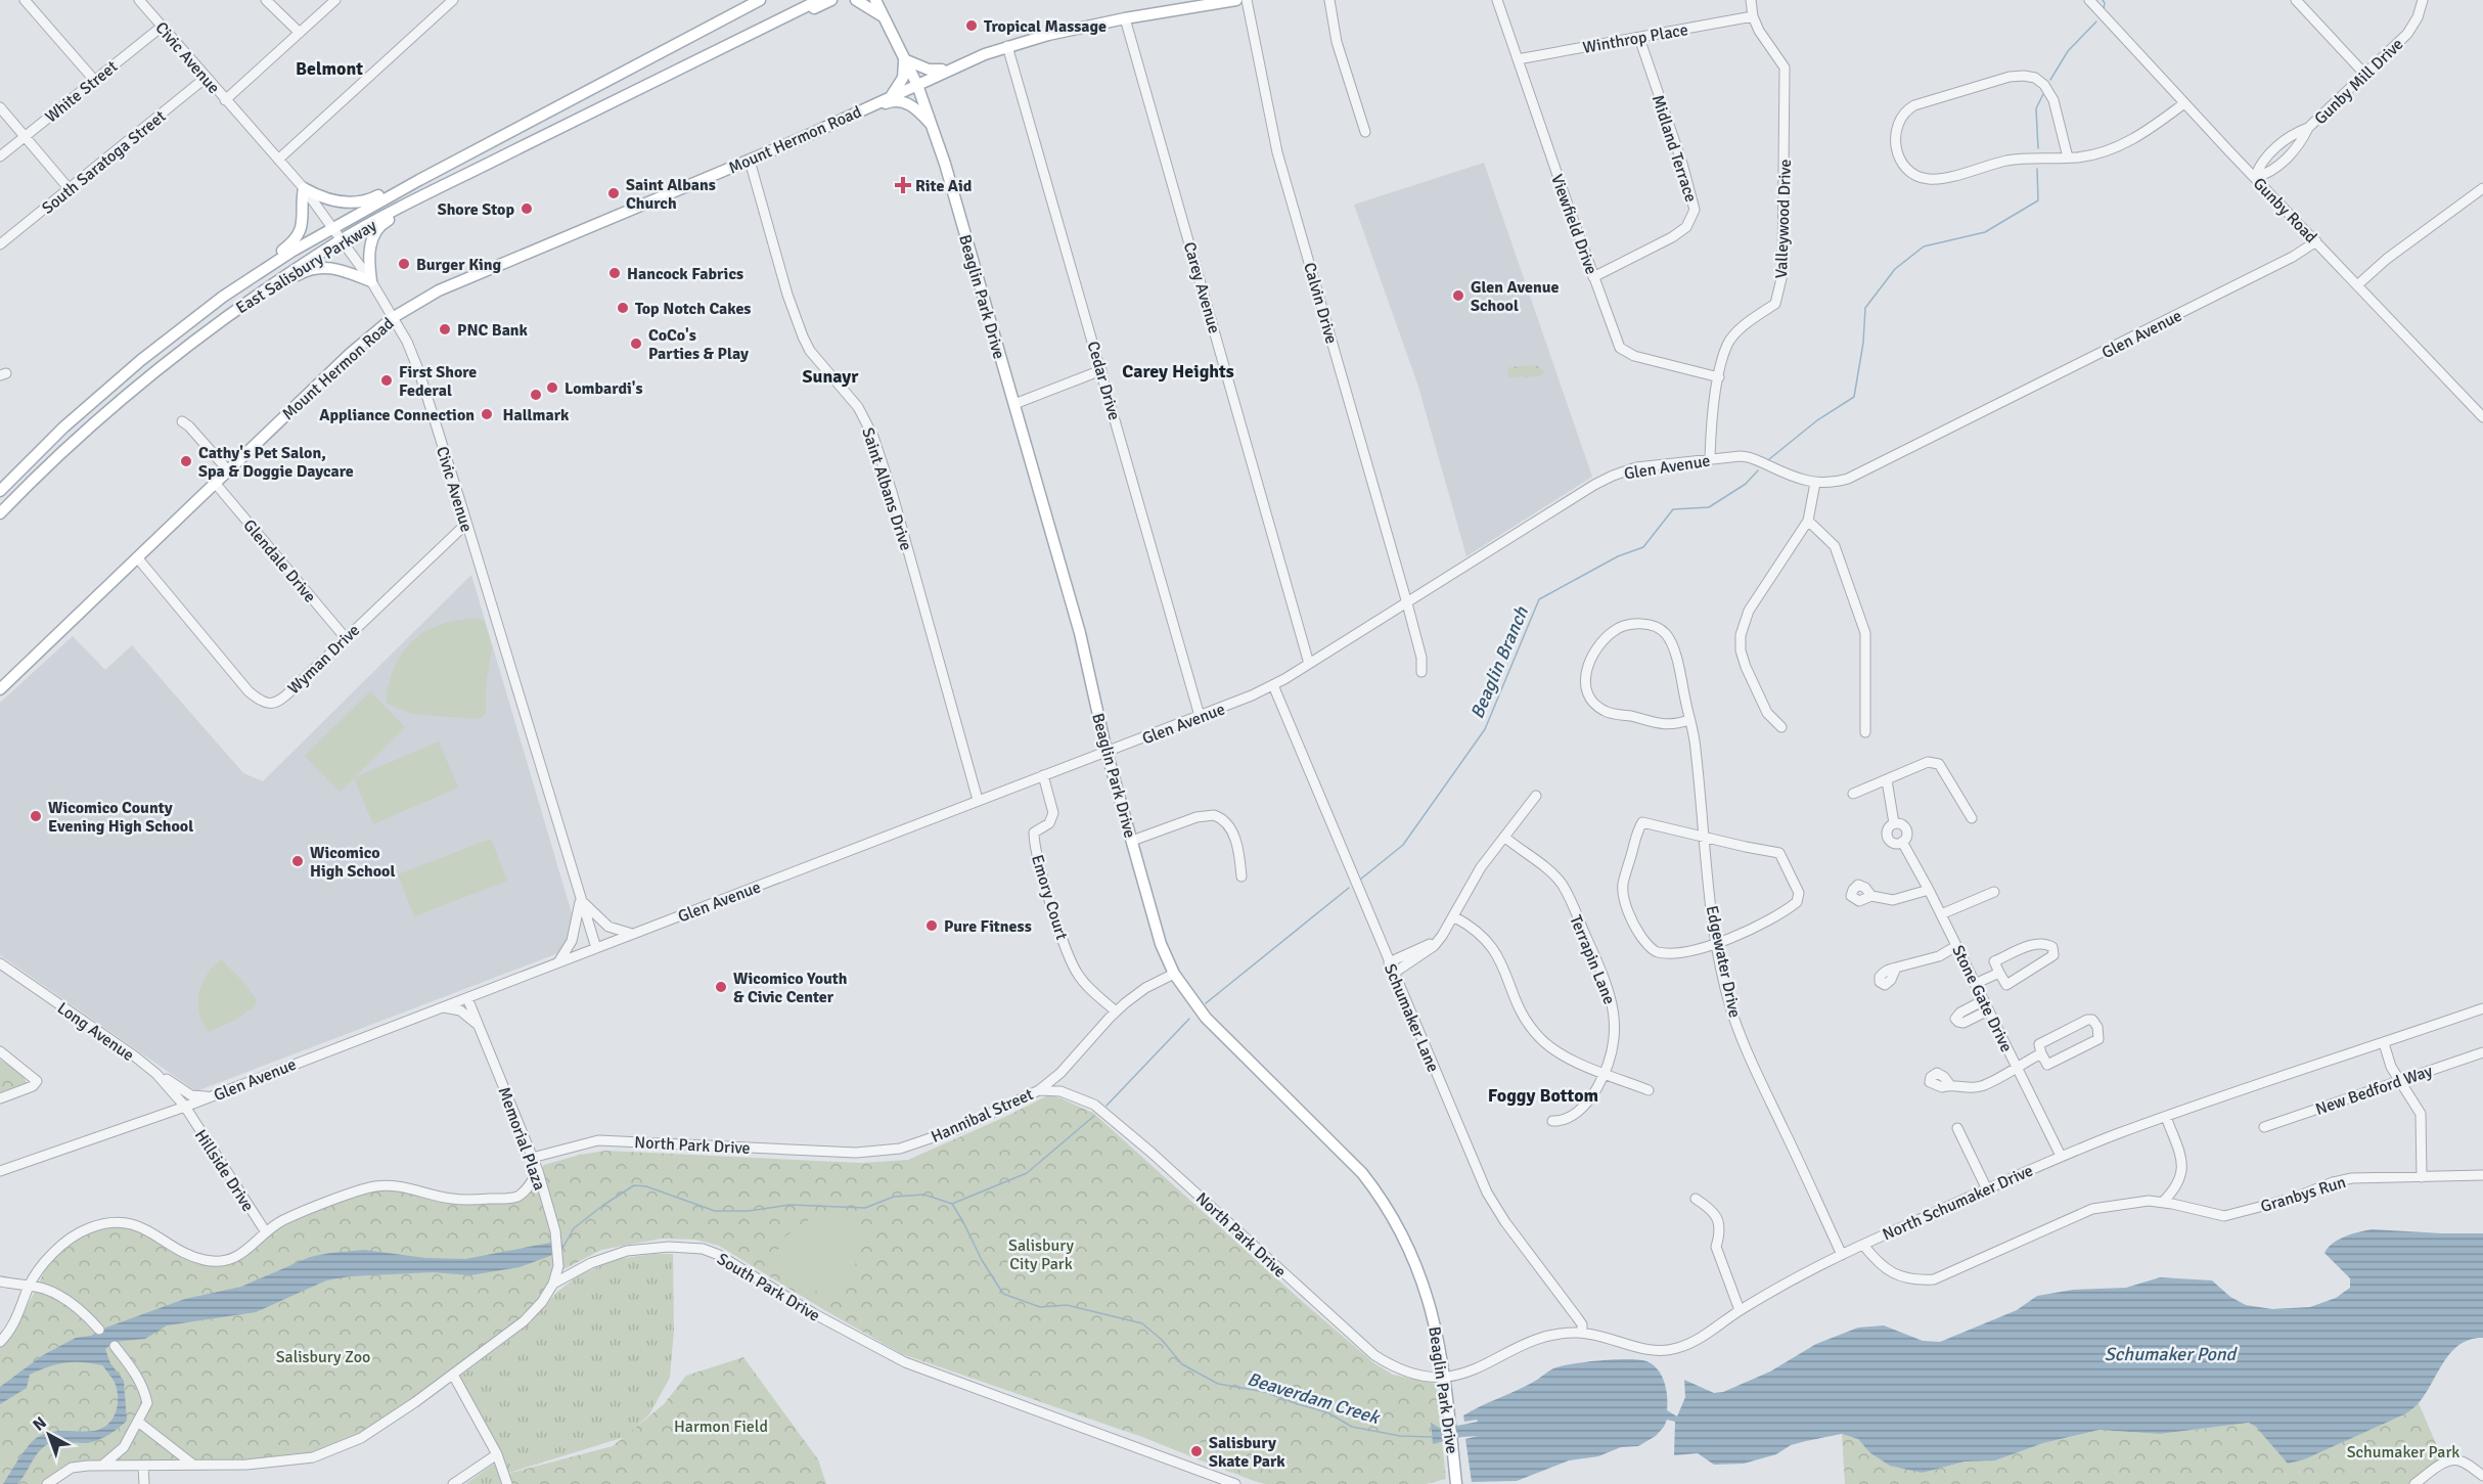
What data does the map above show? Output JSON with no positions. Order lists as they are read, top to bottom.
{
  "streets": {
    "main road": ["Mount Hermon Road", "East Salisbury Parkway", "Beaglin Park Drive"],
    "street": [
      "Winthrop Place",
      "Civic Avenue",
      "Gunby Mill Drive",
      "White Street",
      "Midland Terrace",
      "South Saratoga Street",
      "Gunby Road",
      "Valleywood Drive",
      "Viewfield Drive",
      "Carey Avenue",
      "Calvin Drive",
      "Glen Avenue",
      "Cedar Drive",
      "Saint Albans Drive",
      "Glendale Drive",
      "Wyman Drive",
      "Emory Court",
      "Terrapin Lane",
      "Edgewater Drive",
      "Stone Gate Drive",
      "Schumaker Lane",
      "Long Avenue",
      "New Bedford Way",
      "Hannibal Street",
      "Memorial Plaza",
      "North Park Drive",
      "Hillside Drive",
      "Granbys Run",
      "North Schumaker Drive",
      "South Park Drive"
    ]
  },
  "crossings": [
    ["Winthrop Place", "Midland Terrace"],
    ["Winthrop Place", "Valleywood Drive"],
    ["Winthrop Place", "Viewfield Drive"],
    ["Civic Avenue", "White Street"],
    ["Civic Avenue", "Mount Hermon Road"],
    ["Civic Avenue", "South Saratoga Street"],
    ["Civic Avenue", "East Salisbury Parkway"],
    ["Civic Avenue", "Glen Avenue"],
    ["Civic Avenue", "Wyman Drive"],
    ["Gunby Mill Drive", "Gunby Road"],
    ["Mount Hermon Road", "Carey Avenue"],
    ["Mount Hermon Road", "Beaglin Park Drive"],
    ["Mount Hermon Road", "Cedar Drive"],
    ["Mount Hermon Road", "Saint Albans Drive"],
    ["Mount Hermon Road", "Glendale Drive"],
    ["Mount Hermon Road", "Wyman Drive"],
    ["Midland Terrace", "Viewfield Drive"],
    ["Gunby Road", "Glen Avenue"],
    ["Valleywood Drive", "Viewfield Drive"],
    ["Valleywood Drive", "Glen Avenue"],
    ["Carey Avenue", "Glen Avenue"],
    ["Beaglin Park Drive", "Glen Avenue"],
    ["Beaglin Park Drive", "Hannibal Street"],
    ["Beaglin Park Drive", "North Park Drive"],
    ["Beaglin Park Drive", "North Schumaker Drive"],
    ["Calvin Drive", "Glen Avenue"],
    ["Glen Avenue", "Cedar Drive"],
    ["Glen Avenue", "Saint Albans Drive"],
    ["Glen Avenue", "Emory Court"],
    ["Glen Avenue", "Schumaker Lane"],
    ["Glen Avenue", "Long Avenue"],
    ["Glen Avenue", "Memorial Plaza"],
    ["Glen Avenue", "Hillside Drive"],
    ["Glendale Drive", "Wyman Drive"],
    ["Emory Court", "Hannibal Street"],
    ["Edgewater Drive", "North Schumaker Drive"],
    ["Stone Gate Drive", "North Schumaker Drive"],
    ["Schumaker Lane", "North Schumaker Drive"],
    ["Long Avenue", "Hillside Drive"],
    ["Hannibal Street", "North Park Drive"],
    ["Memorial Plaza", "North Park Drive"],
    ["Memorial Plaza", "South Park Drive"],
    ["North Park Drive", "North Schumaker Drive"],
    ["Granbys Run", "North Schumaker Drive"]
  ],
  "districts": [
    "Belmont",
    "Carey Heights",
    "Sunayr",
    "Foggy Bottom"
  ],
  "water": ["Beaglin Branch", "Schumaker Pond", "Beaverdam Creek"],
  "parks": [
    "Salisbury City Park",
    "Salisbury Zoo",
    "Harmon Field",
    "Schumaker Park"
  ],
  "places": {
    "other": [
      "Tropical Massage",
      "Saint Albans Church",
      "Shore Stop",
      "Burger King",
      "Hancock Fabrics",
      "Glen Avenue School",
      "Top Notch Cakes",
      "PNC Bank",
      "CoCo's Parties & Play",
      "First Shore Federal",
      "Lombardi's",
      "Hallmark",
      "Appliance Connection",
      "Cathy's Pet Salon, Spa & Doggie Daycare",
      "Wicomico County Evening High School",
      "Wicomico High School",
      "Pure Fitness",
      "Wicomico Youth & Civic Center",
      "Salisbury Skate Park"
    ],
    "health": ["Rite Aid"]
  },
  "north": "top left"
}
